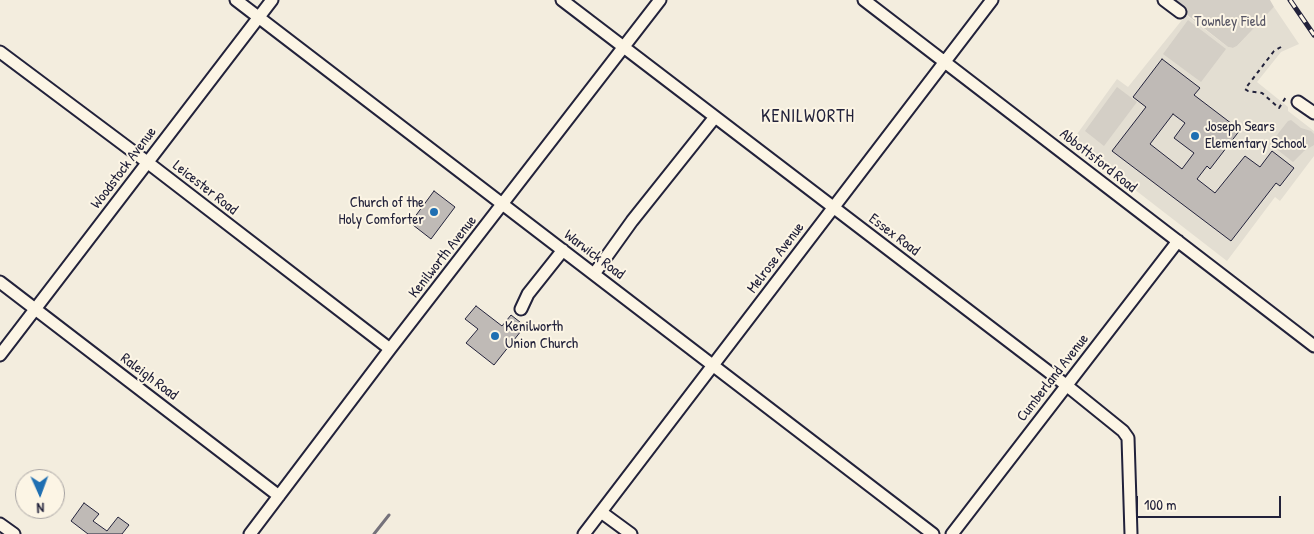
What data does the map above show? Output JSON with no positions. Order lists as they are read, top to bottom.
{
  "streets": {
    "street": [
      "Abbottsford Road",
      "Woodstock Avenue",
      "Leicester Road",
      "Essex Road",
      "Warwick Road",
      "Kenilworth Avenue",
      "Melrose Avenue",
      "Raleigh Road",
      "Cumberland Avenue"
    ]
  },
  "crossings": [
    ["Abbottsford Road", "Melrose Avenue"],
    ["Abbottsford Road", "Cumberland Avenue"],
    ["Woodstock Avenue", "Leicester Road"],
    ["Woodstock Avenue", "Warwick Road"],
    ["Woodstock Avenue", "Raleigh Road"],
    ["Leicester Road", "Kenilworth Avenue"],
    ["Essex Road", "Kenilworth Avenue"],
    ["Essex Road", "Melrose Avenue"],
    ["Essex Road", "Cumberland Avenue"],
    ["Warwick Road", "Kenilworth Avenue"],
    ["Warwick Road", "Melrose Avenue"],
    ["Kenilworth Avenue", "Raleigh Road"]
  ],
  "districts": ["KENILWORTH"],
  "parks": ["Townley Field"],
  "places": ["Joseph Sears Elementary School", "Church of the Holy Comforter", "Kenilworth Union Church"],
  "scale_bar": "100 m",
  "north": "bottom"
}
